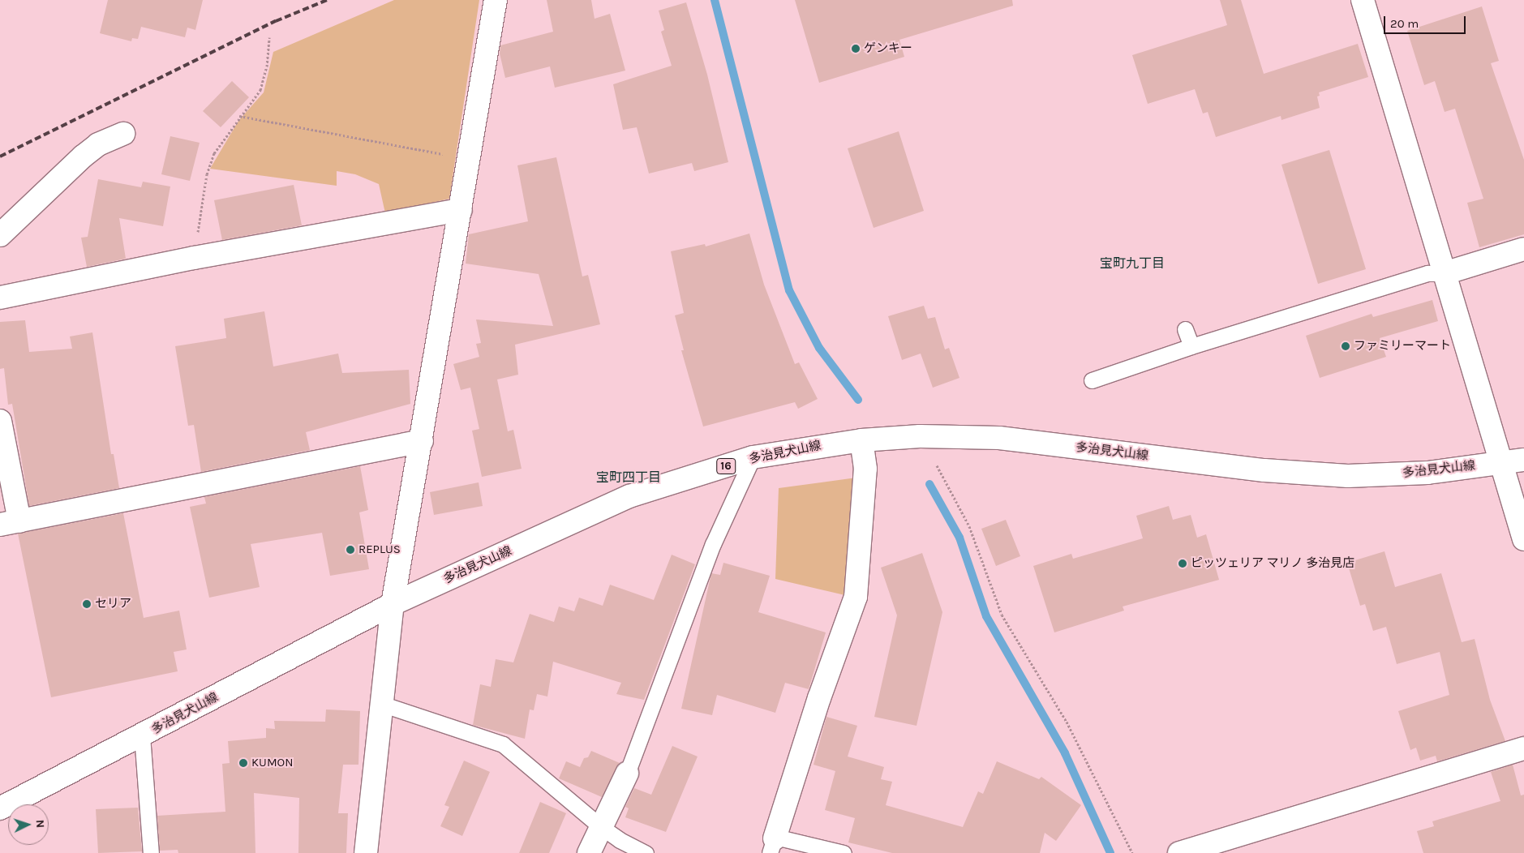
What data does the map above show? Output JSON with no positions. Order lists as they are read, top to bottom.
{
  "streets": {
    "street": ["多治見犬山線", "16"]
  },
  "districts": ["宝町九丁目", "宝町四丁目"],
  "places": [
    "ゲンキー",
    "ファミリーマート",
    "REPLUS",
    "ピッツェリア マリノ 多治見店",
    "セリア",
    "KUMON"
  ],
  "scale_bar": "20 m",
  "north": "right"
}
